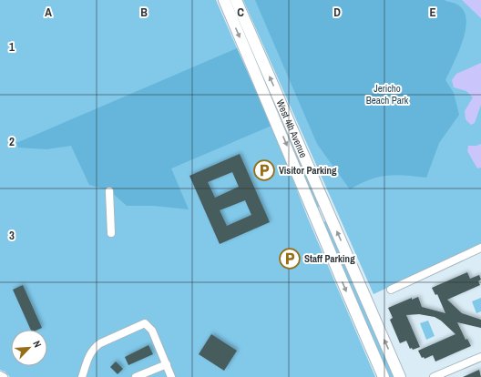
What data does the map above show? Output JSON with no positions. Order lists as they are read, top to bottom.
{
  "streets": {
    "main road": ["West 4th Avenue"]
  },
  "parks": ["Jericho Beach Park"],
  "places": {
    "parking": ["Visitor Parking", "Staff Parking"]
  },
  "north": "top right",
  "grid": {
    "columns": [
      "A",
      "B",
      "C",
      "D",
      "E"
    ],
    "rows": ["1", "2", "3"]
  }
}
